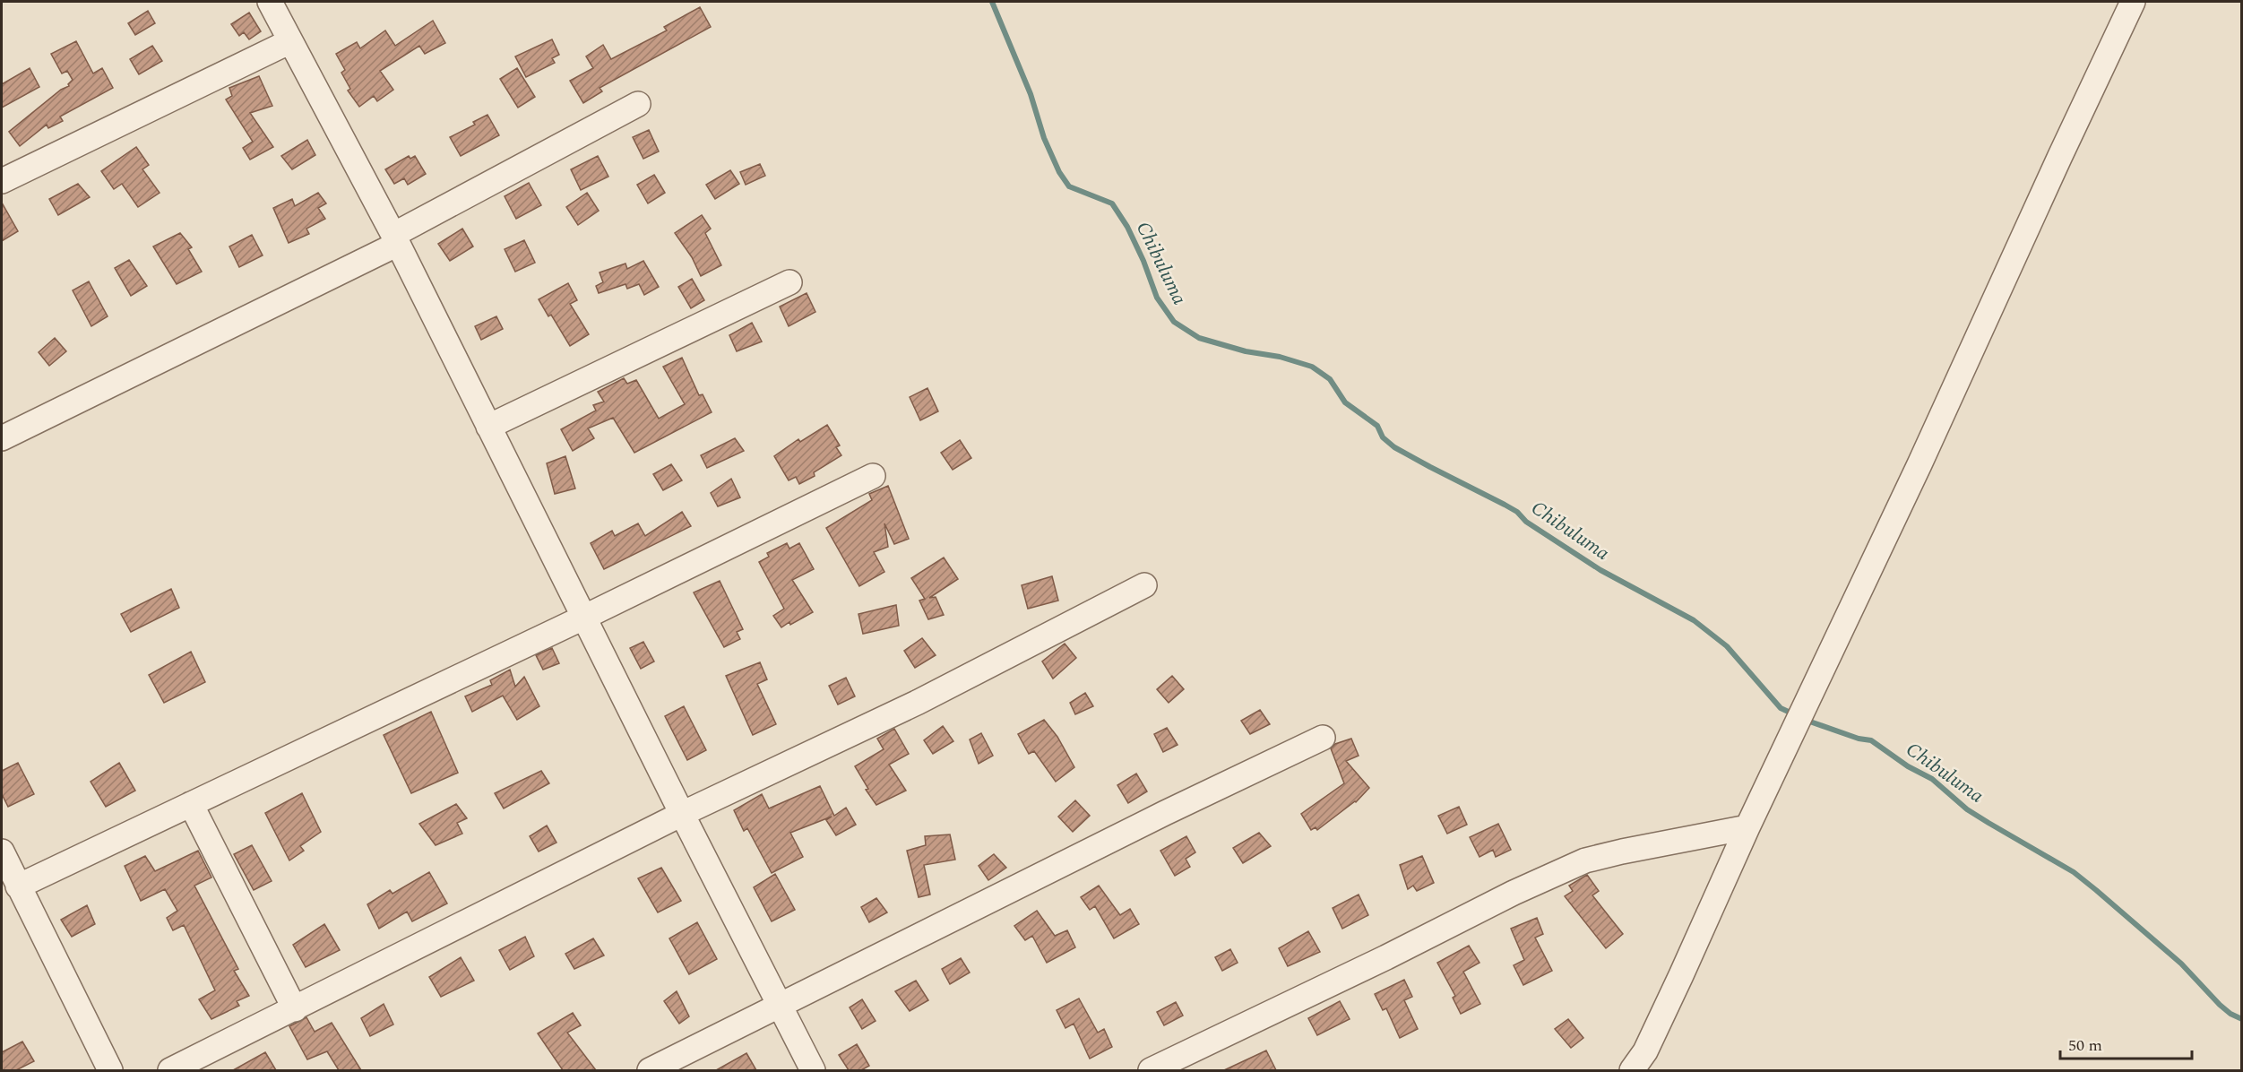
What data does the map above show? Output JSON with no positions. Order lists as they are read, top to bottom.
{
  "water": ["Chibuluma"],
  "scale_bar": "50 m"
}
